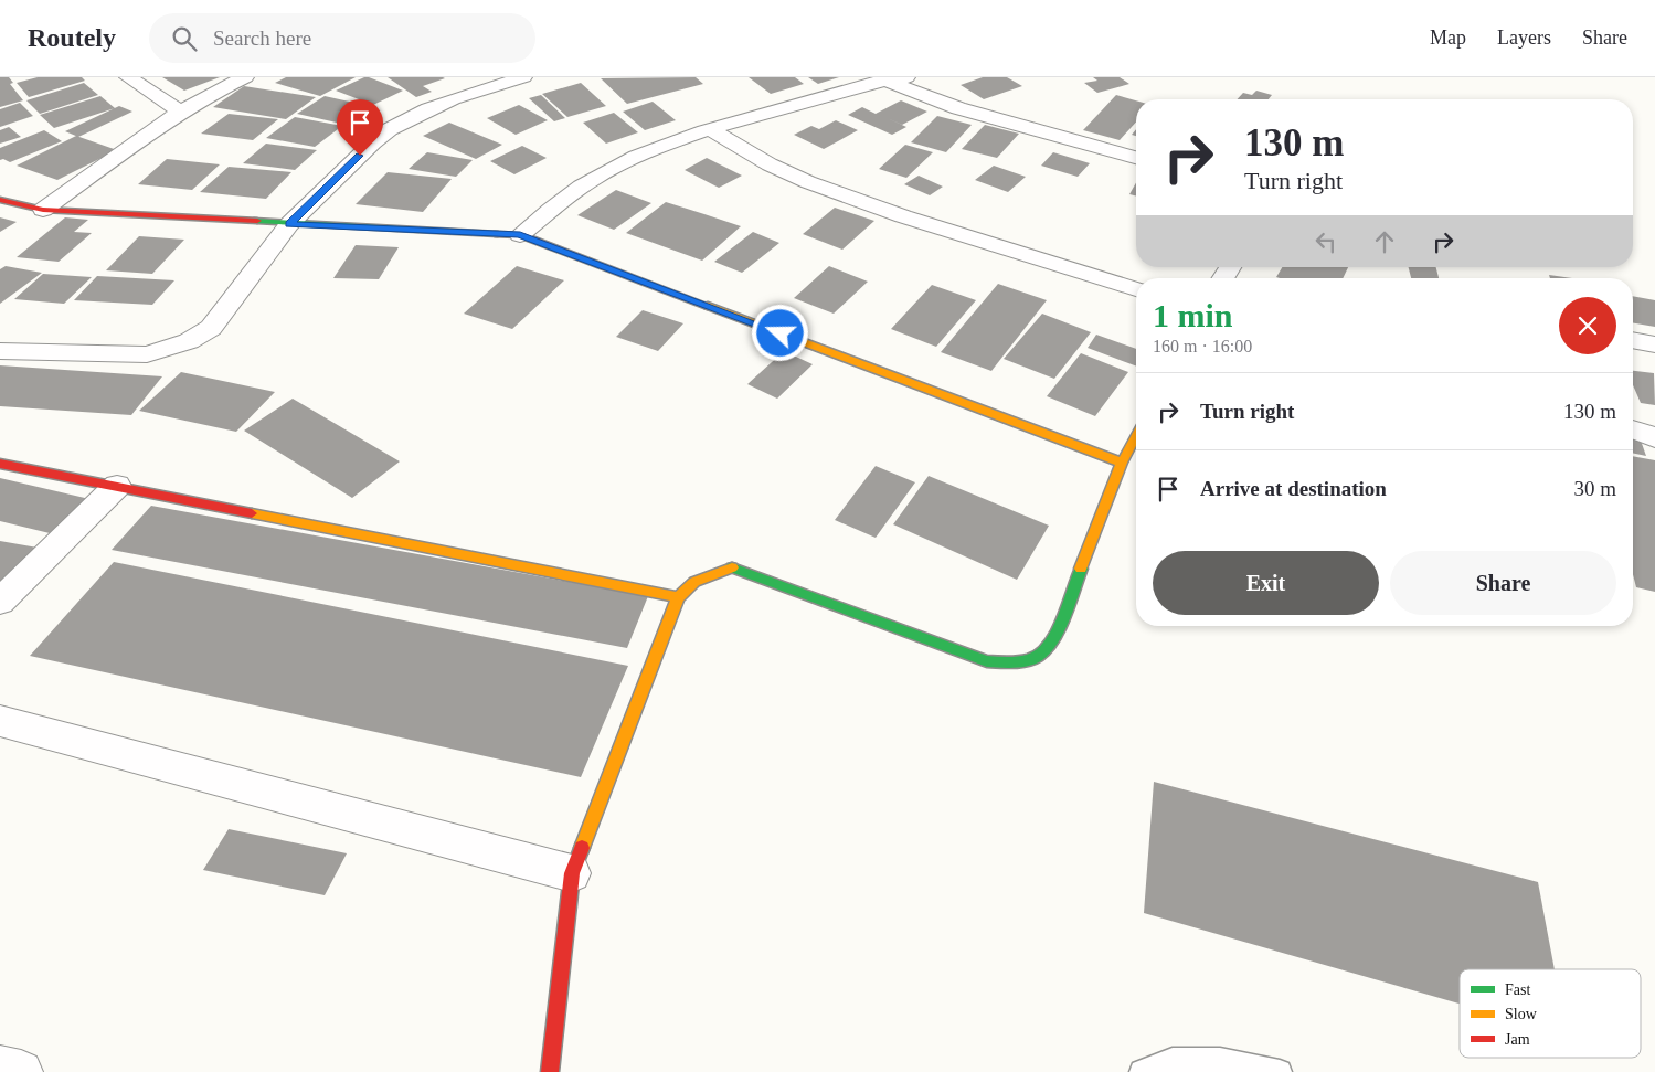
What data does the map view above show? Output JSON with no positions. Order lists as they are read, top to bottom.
{
  "legend": ["Fast", "Slow", "Jam"],
  "page": {
    "header": "Routely",
    "search": "Search here",
    "nav": ["Map", "Layers", "Share"],
    "turn": ["130 m", "Turn right"],
    "heading": ["1 min", "160 m · 16:00"],
    "list": [
      {
        "name": "Turn right",
        "value": "130 m"
      },
      {
        "name": "Arrive at destination",
        "value": "30 m"
      }
    ],
    "buttons": ["Exit", "Share"]
  }
}
